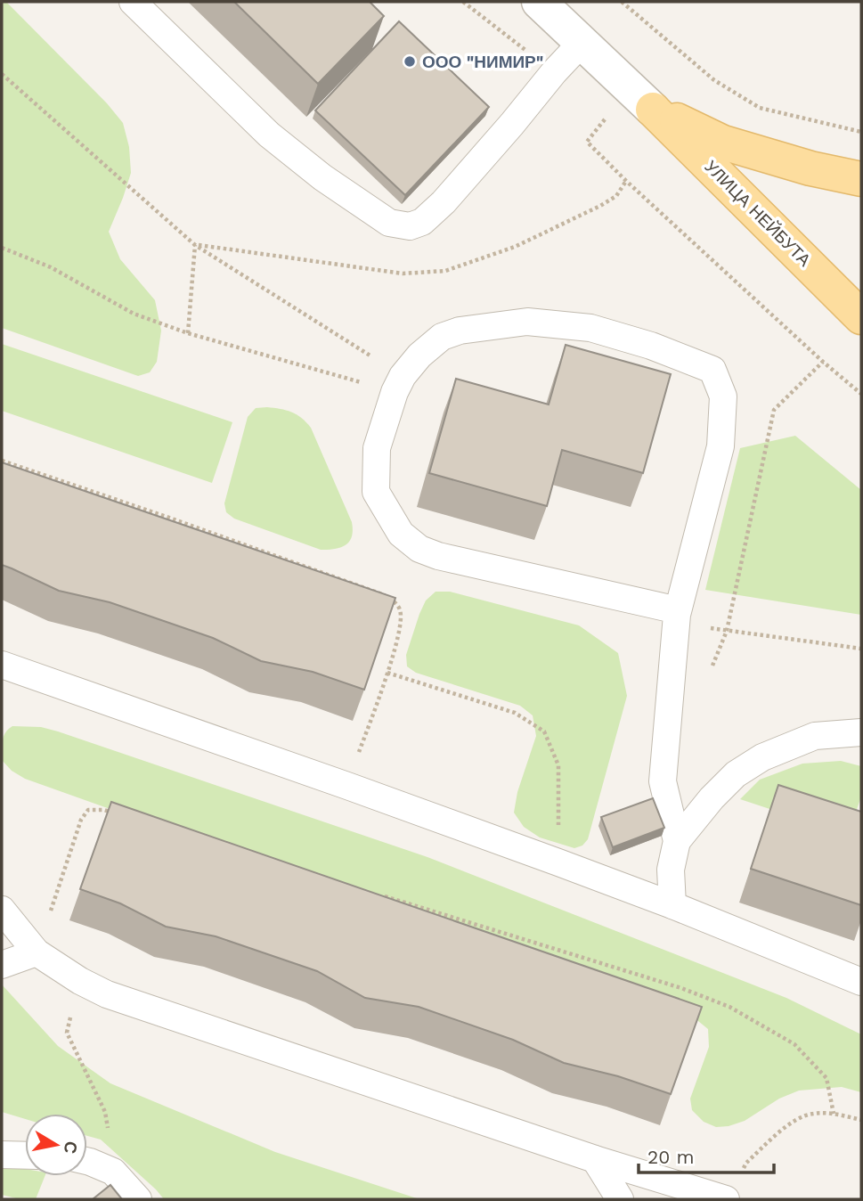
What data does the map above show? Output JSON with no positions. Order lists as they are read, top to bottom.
{
  "streets": {
    "main road": ["УЛИЦА НЕЙБУТА"]
  },
  "places": ["ООО \"НИМИР\""],
  "scale_bar": "20 m",
  "north": "right"
}
